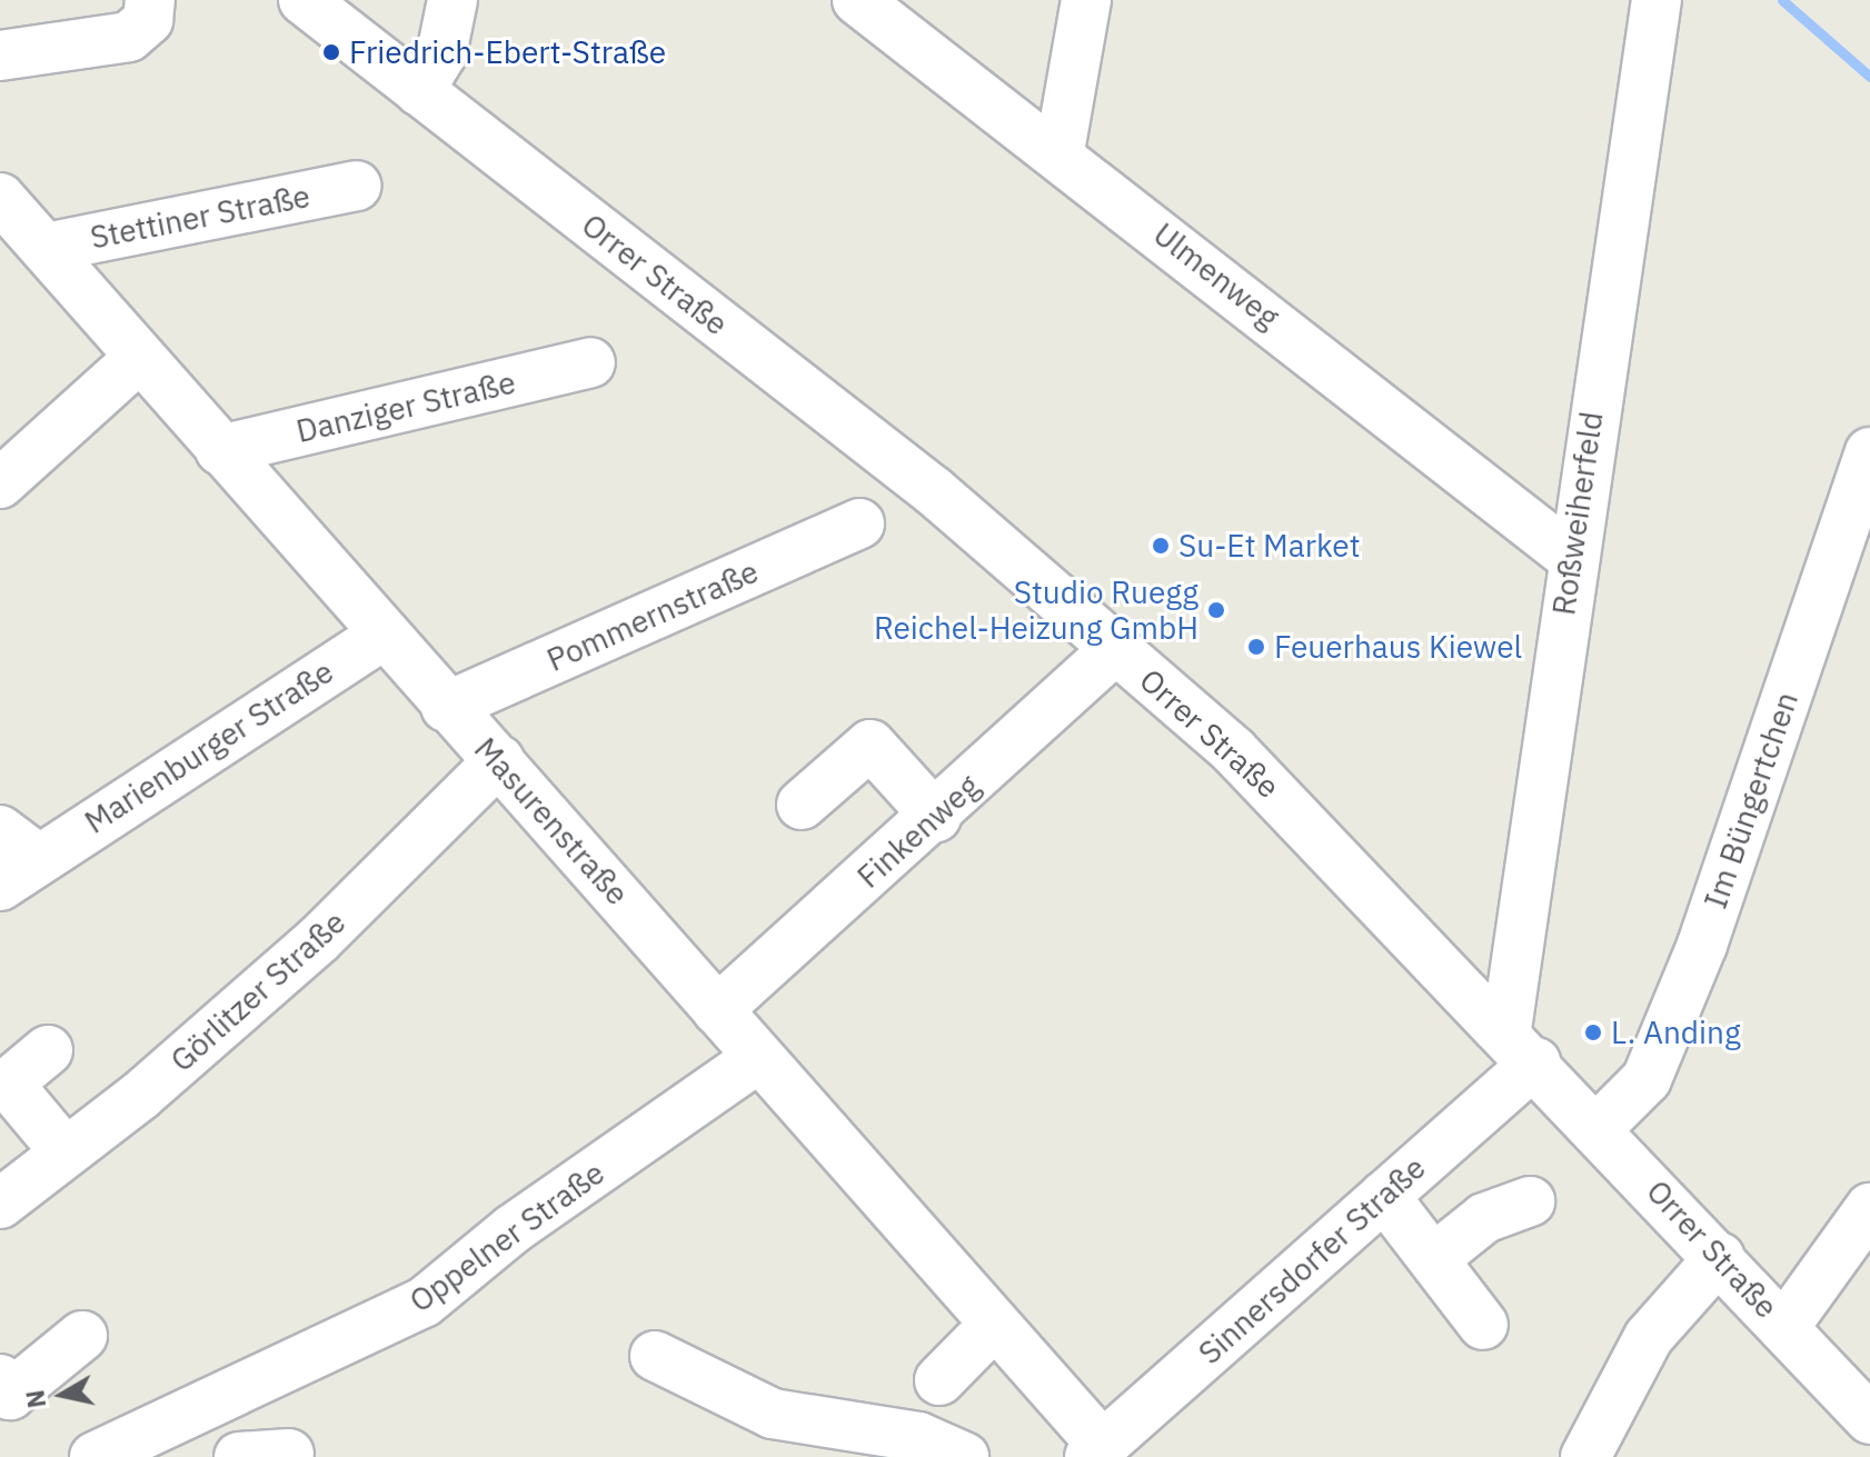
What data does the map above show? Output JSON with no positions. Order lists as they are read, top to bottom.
{
  "streets": {
    "street": [
      "Stettiner Straße",
      "Orrer Straße",
      "Ulmenweg",
      "Danziger Straße",
      "Roßweiherfeld",
      "Pommernstraße",
      "Marienburger Straße",
      "Im Büngertchen",
      "Masurenstraße",
      "Finkenweg",
      "Görlitzer Straße",
      "Oppelner Straße",
      "Sinnersdorfer Straße"
    ]
  },
  "crossings": [
    ["Stettiner Straße", "Masurenstraße"],
    ["Orrer Straße", "Roßweiherfeld"],
    ["Orrer Straße", "Im Büngertchen"],
    ["Orrer Straße", "Finkenweg"],
    ["Orrer Straße", "Sinnersdorfer Straße"],
    ["Ulmenweg", "Roßweiherfeld"],
    ["Danziger Straße", "Masurenstraße"],
    ["Roßweiherfeld", "Sinnersdorfer Straße"],
    ["Pommernstraße", "Masurenstraße"],
    ["Marienburger Straße", "Masurenstraße"],
    ["Masurenstraße", "Finkenweg"],
    ["Masurenstraße", "Görlitzer Straße"],
    ["Masurenstraße", "Oppelner Straße"],
    ["Masurenstraße", "Sinnersdorfer Straße"]
  ],
  "places": [
    "Friedrich-Ebert-Straße",
    "Su-Et Market",
    "Studio Ruegg Reichel-Heizung GmbH",
    "Feuerhaus Kiewel",
    "L. Anding"
  ],
  "north": "left"
}
